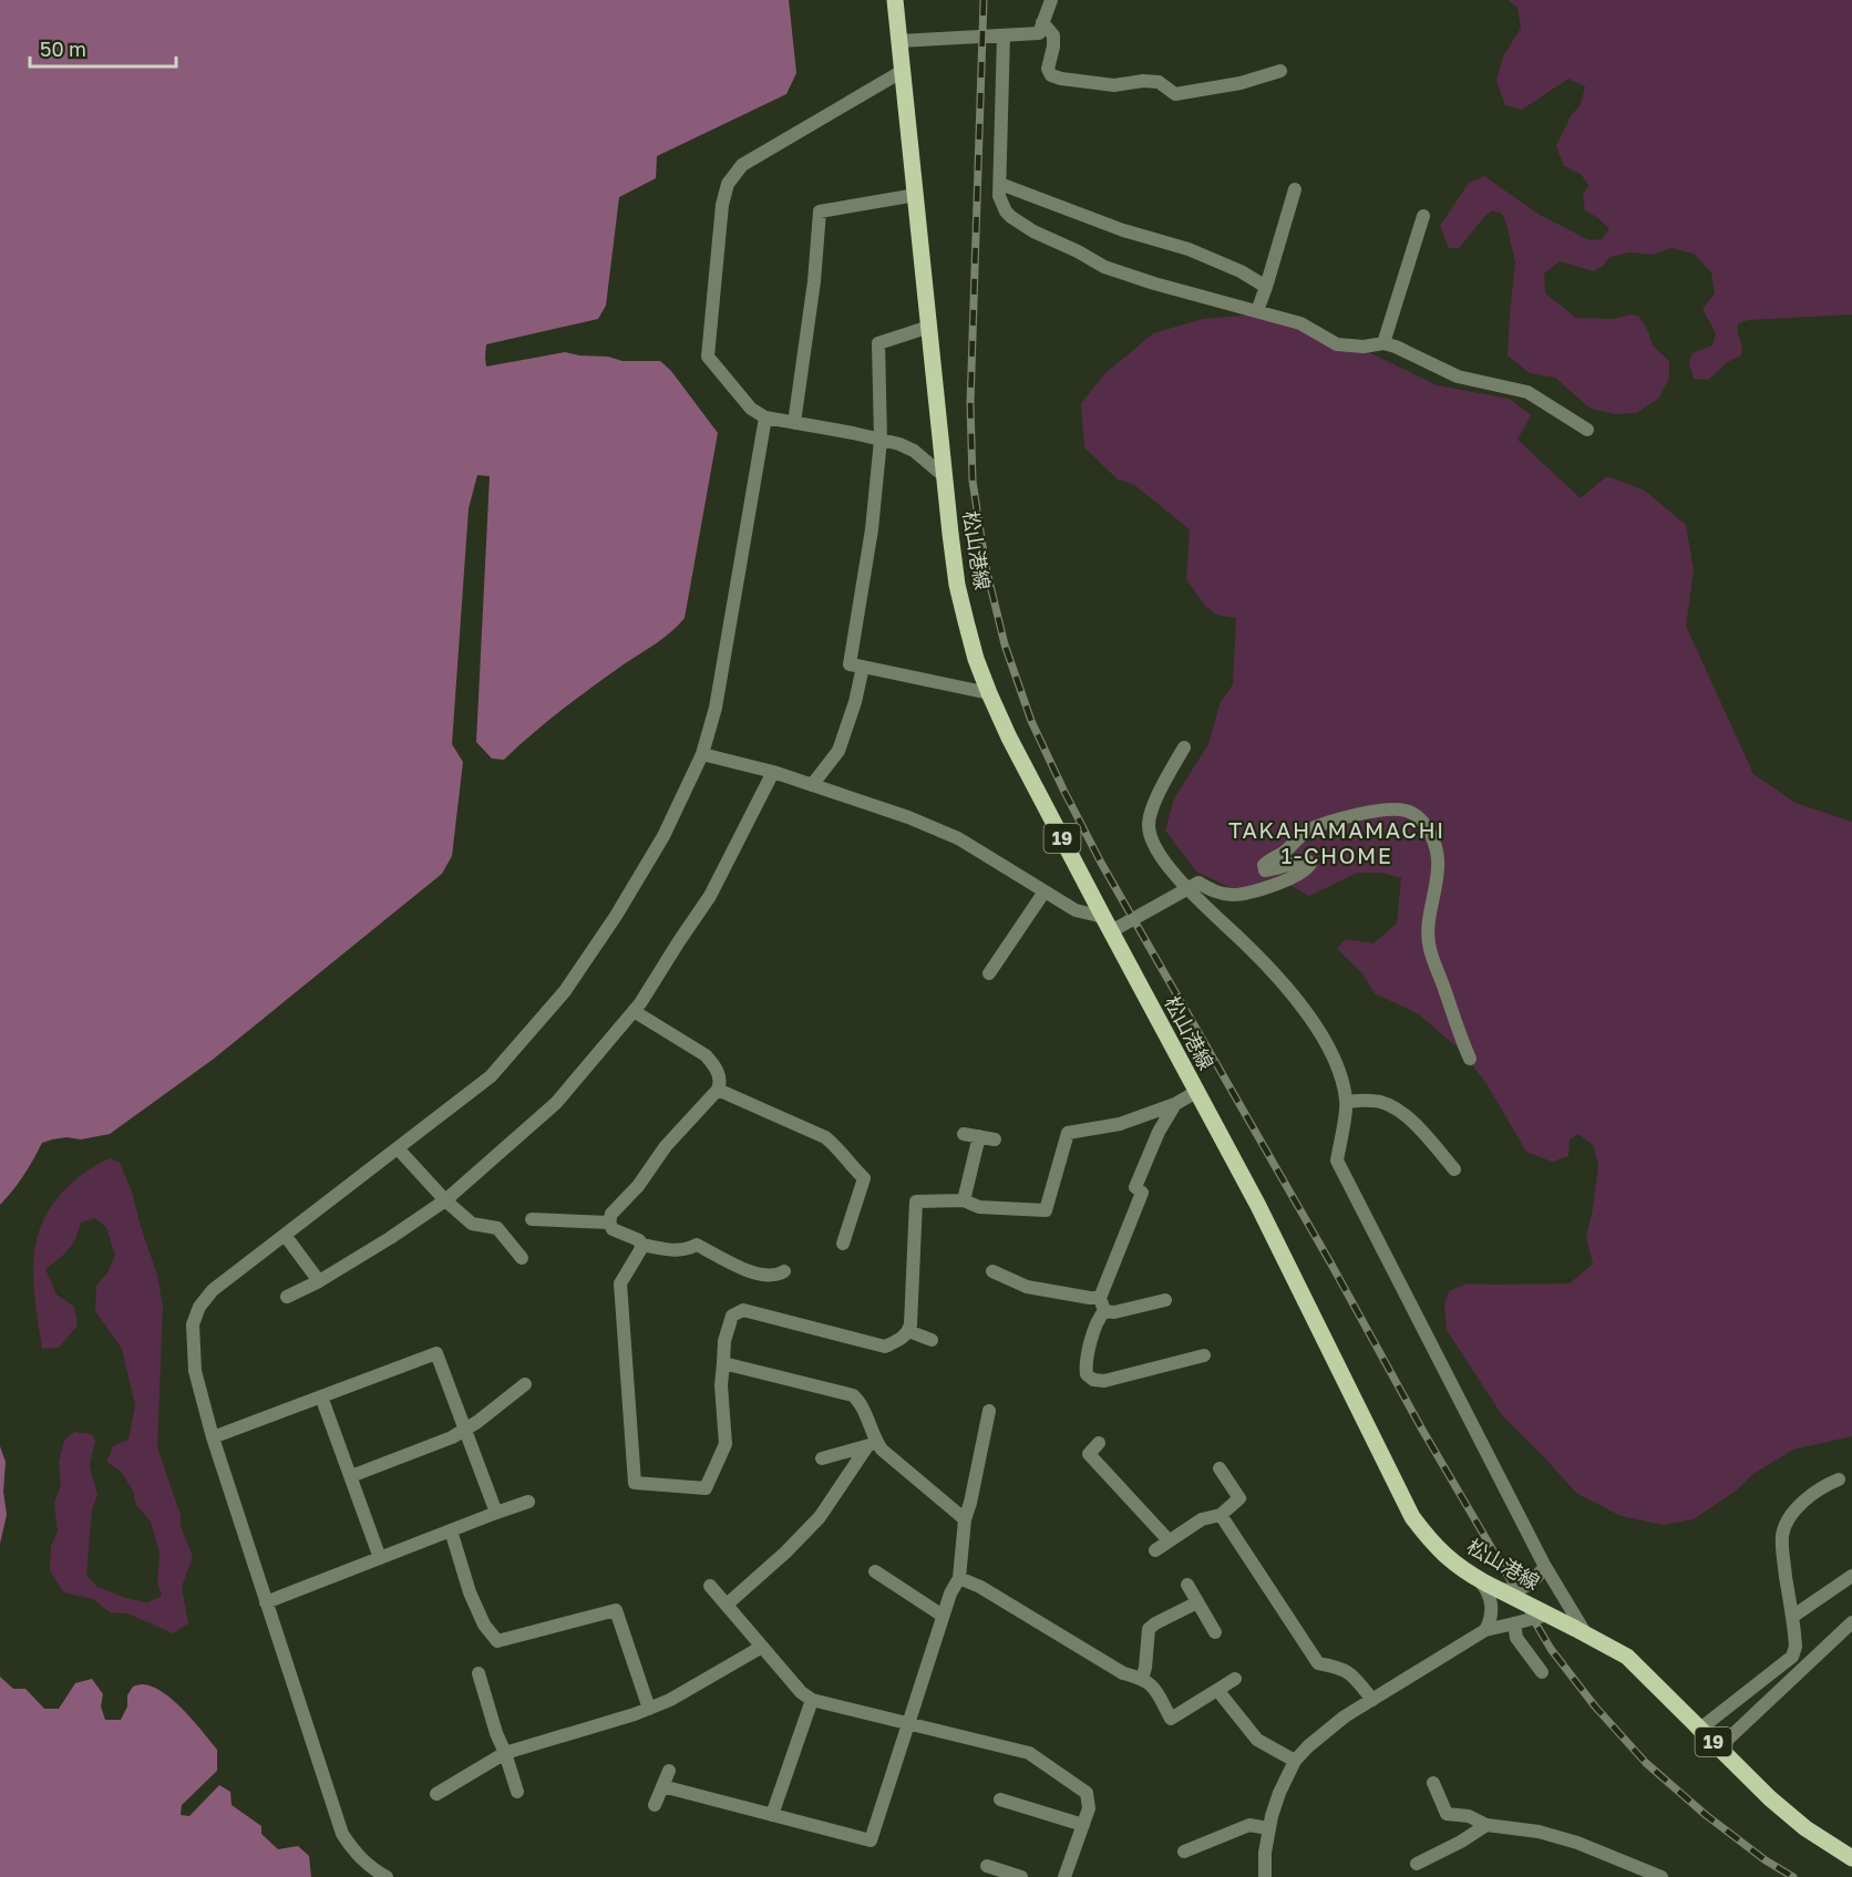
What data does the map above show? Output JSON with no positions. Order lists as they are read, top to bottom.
{
  "streets": {
    "main road": ["松山港線", "19"]
  },
  "districts": ["TAKAHAMAMACHI 1-CHOME"],
  "scale_bar": "50 m"
}
